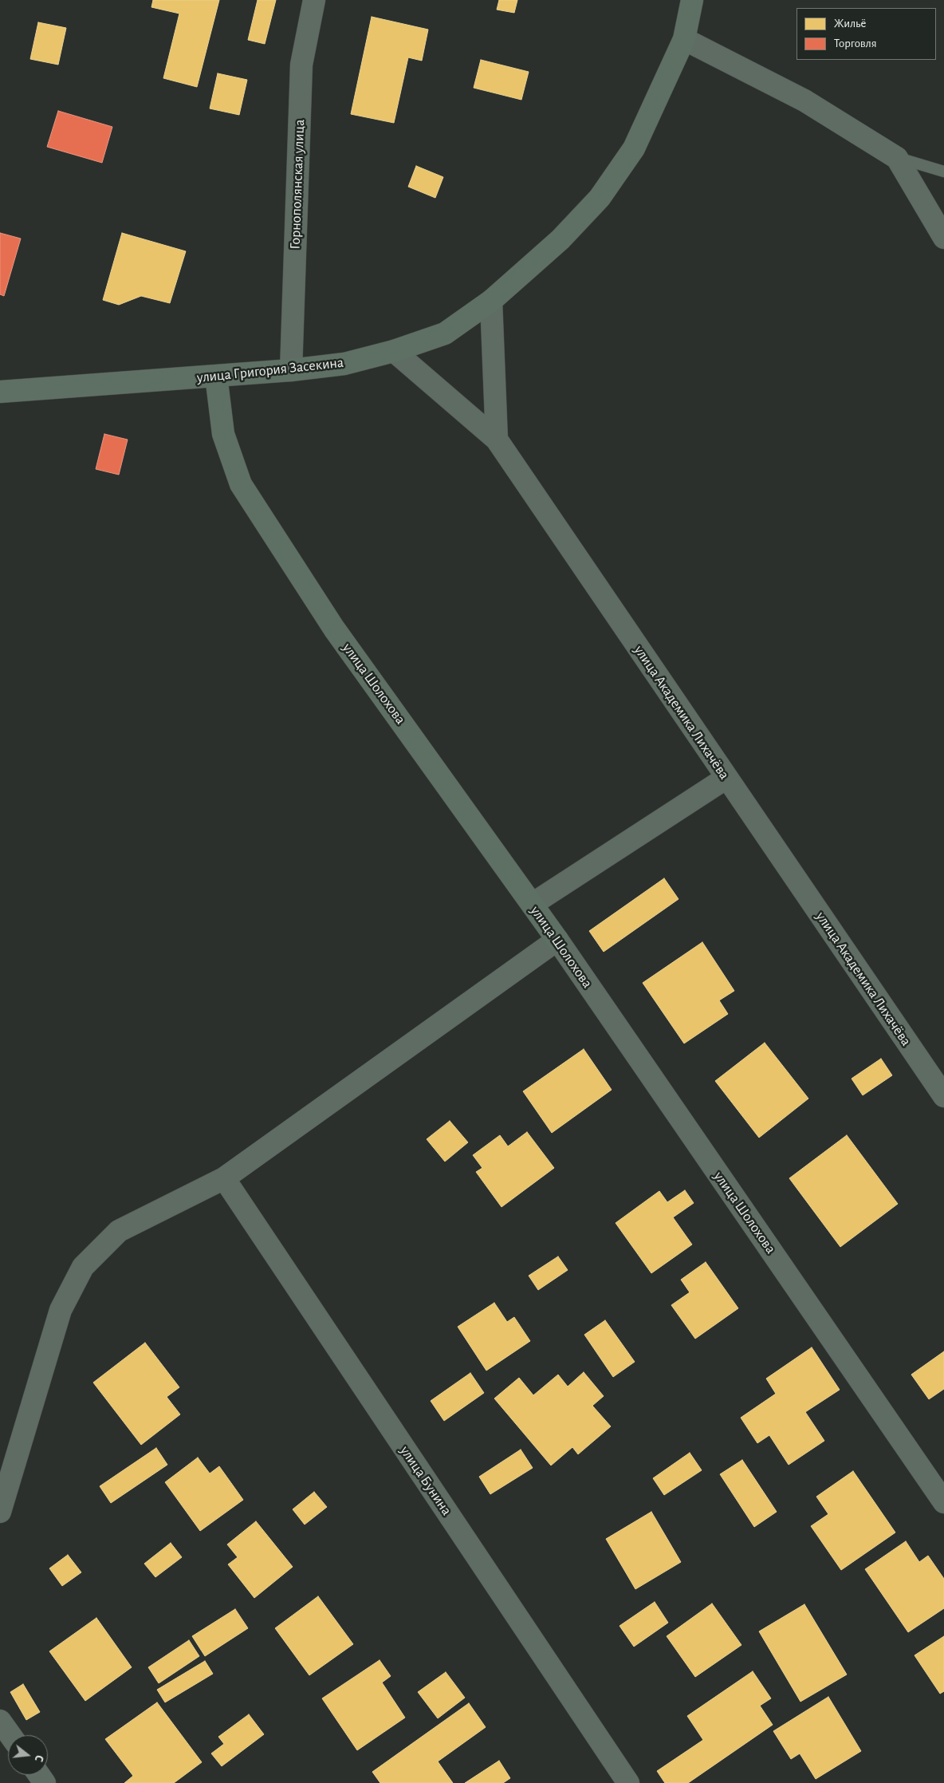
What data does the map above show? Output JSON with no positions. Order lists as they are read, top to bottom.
{
  "streets": {
    "main road": ["улица Григория Засекина", "улица Шолохова"],
    "street": ["Горнополянская улица", "улица Академика Лихачёва", "улица Бунина"]
  },
  "crossings": [
    ["Горнополянская улица", "улица Григория Засекина"],
    ["улица Григория Засекина", "улица Шолохова"],
    ["улица Григория Засекина", "улица Академика Лихачёва"]
  ],
  "legend": ["Жильё", "Торговля"],
  "north": "right"
}
